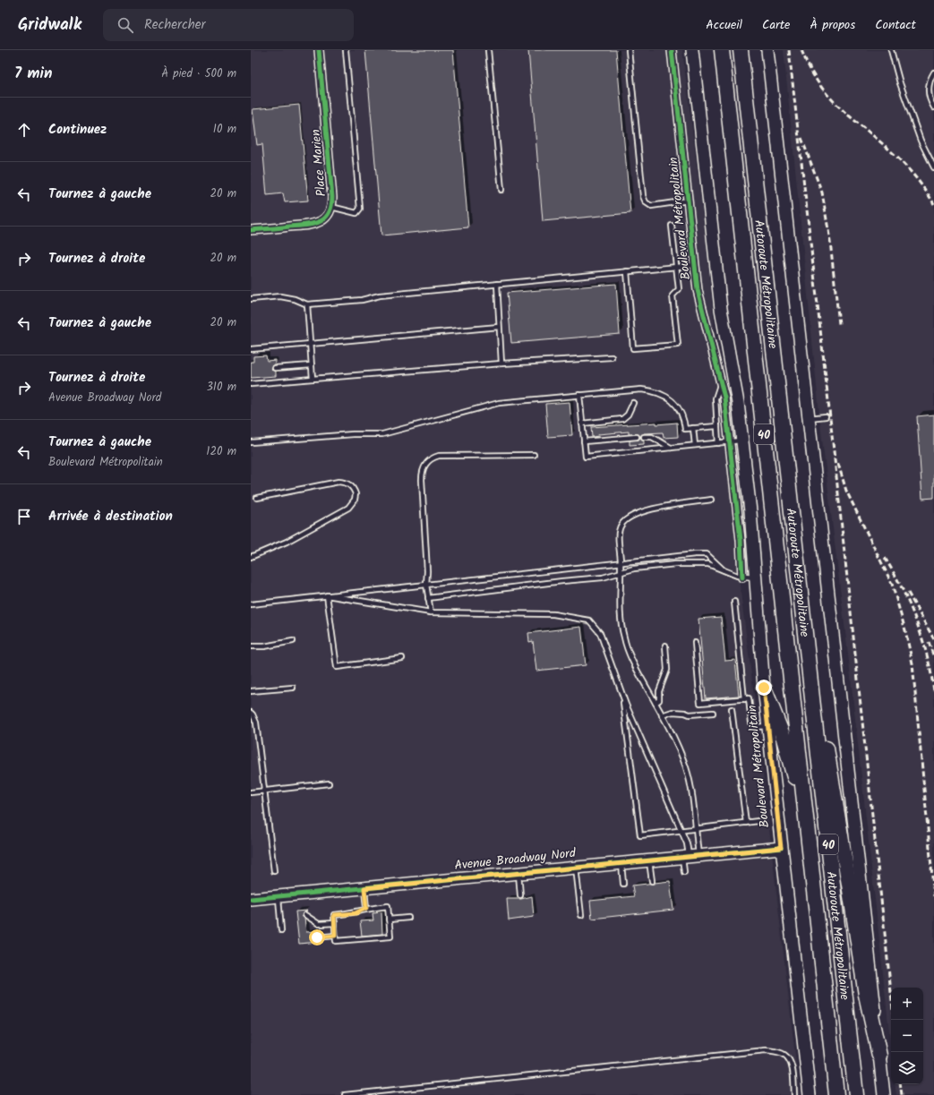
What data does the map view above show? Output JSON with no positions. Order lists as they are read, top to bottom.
{
  "streets": {
    "highway": ["Autoroute Métropolitaine", "40"],
    "main road": ["Boulevard Métropolitain", "Avenue Broadway Nord"],
    "street": ["Place Marien"]
  },
  "crossings": [
    ["Boulevard Métropolitain", "Avenue Broadway Nord"]
  ],
  "page": {
    "header": "Gridwalk",
    "search": "Rechercher",
    "nav": [
      "Accueil",
      "Carte",
      "À propos",
      "Contact"
    ],
    "heading": ["7 min", "À pied · 500 m"],
    "list": [
      ["Continuez", "10 m"],
      ["Tournez à gauche", "20 m"],
      ["Tournez à droite", "20 m"],
      ["Tournez à gauche", "20 m"],
      ["Tournez à droite", "Avenue Broadway Nord", "310 m"],
      ["Tournez à gauche", "Boulevard Métropolitain", "120 m"],
      "Arrivée à destination"
    ],
    "map_buttons": ["+", "−"]
  }
}
